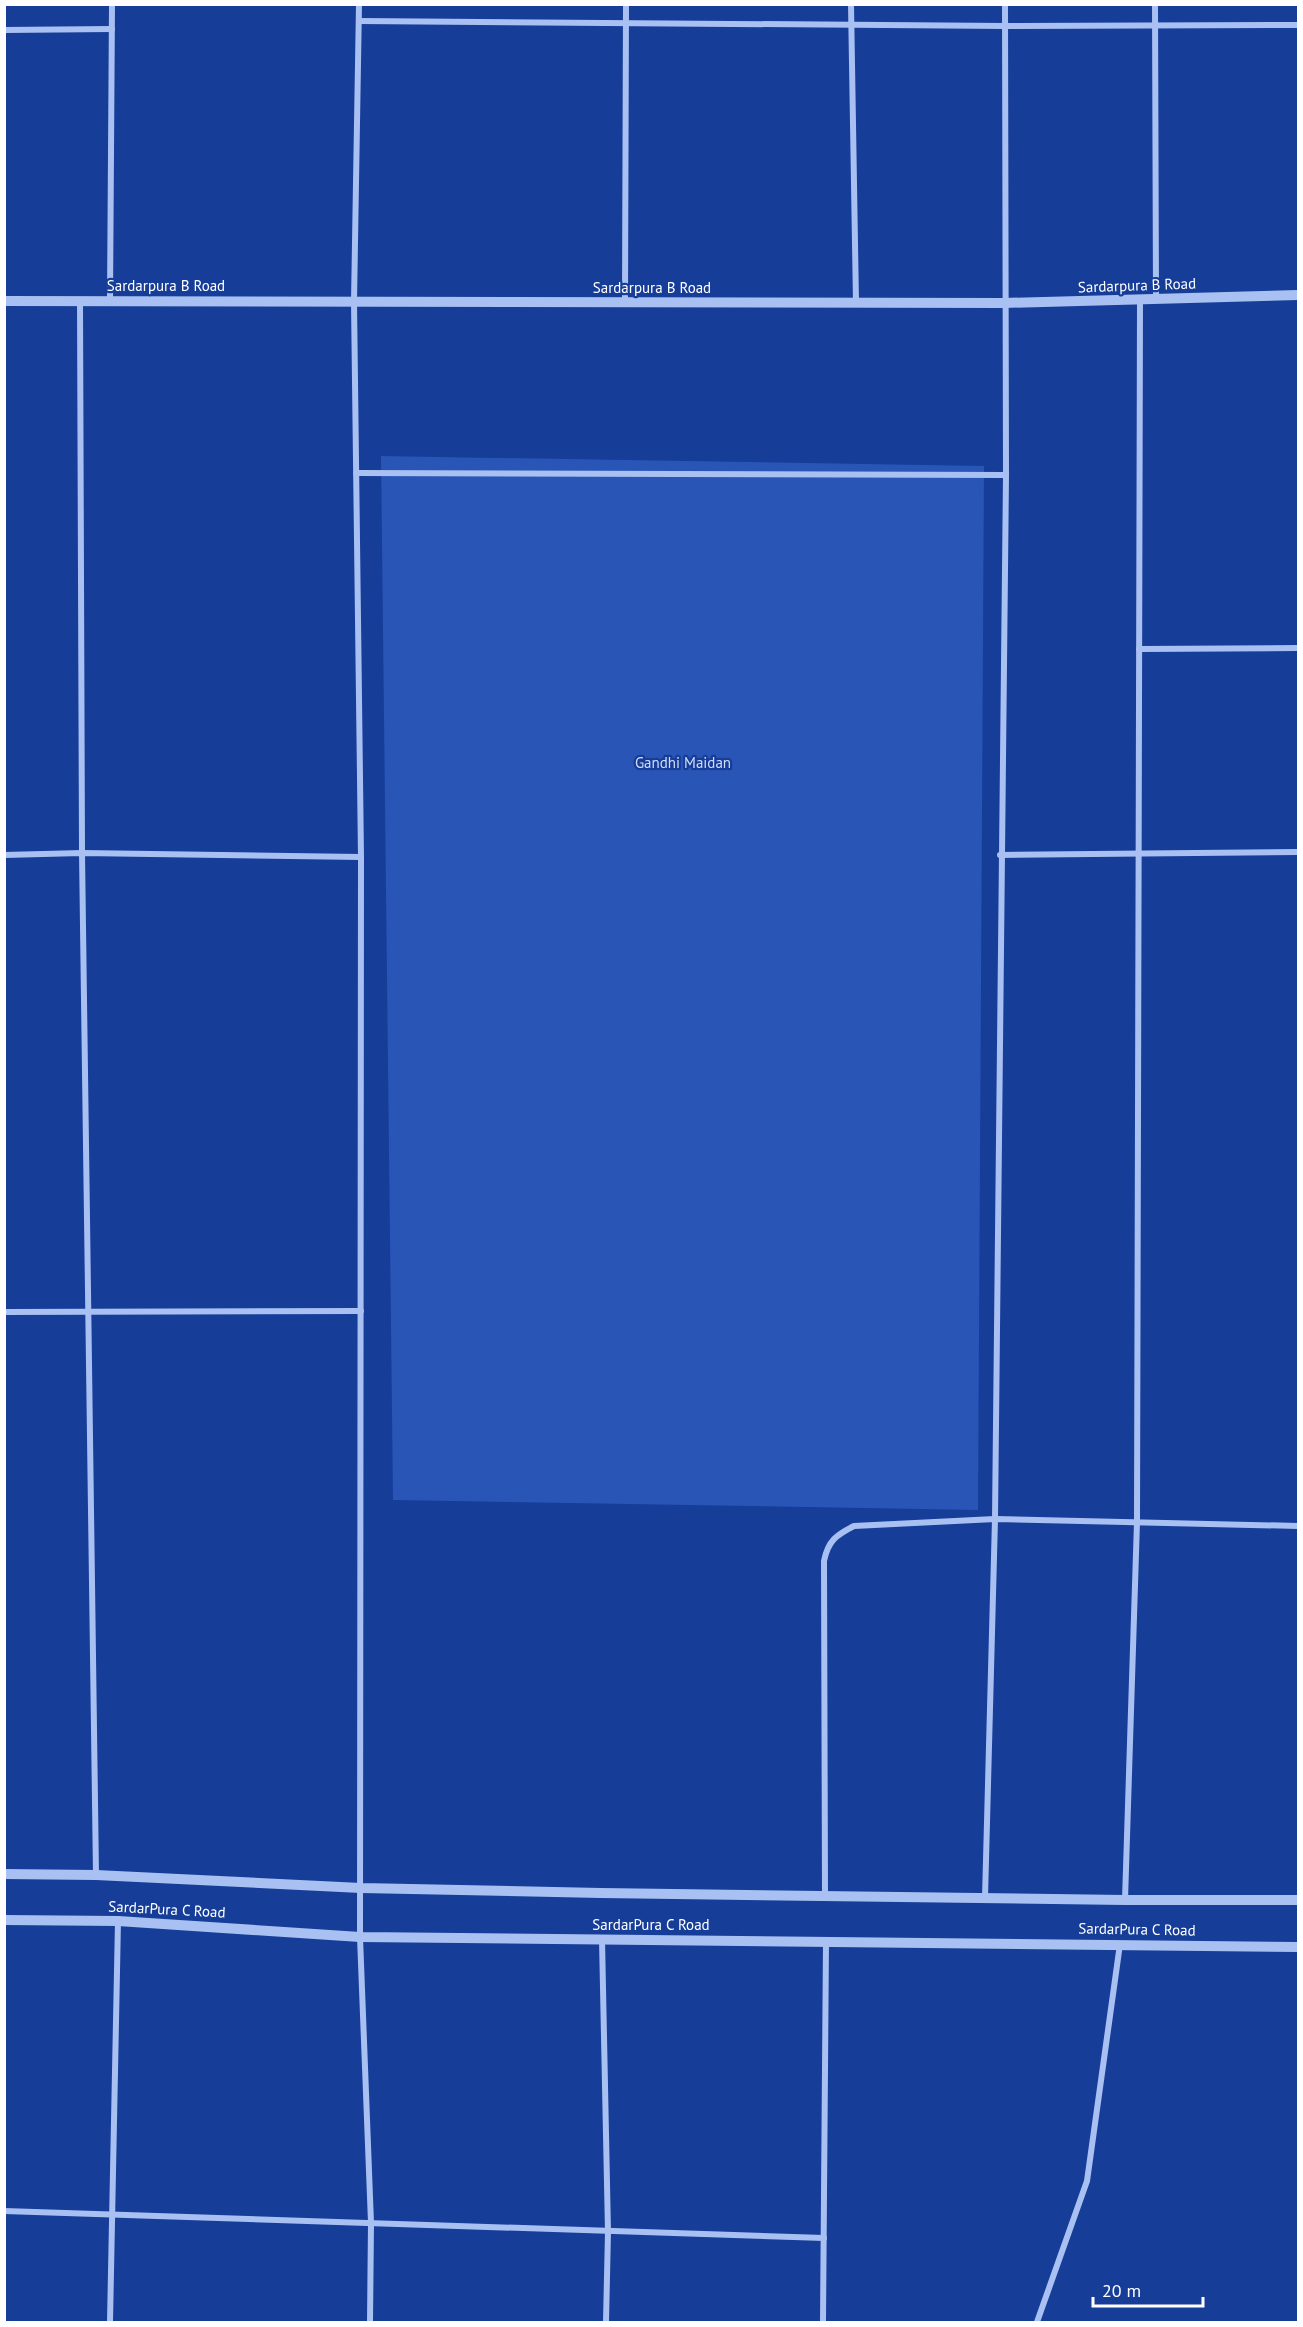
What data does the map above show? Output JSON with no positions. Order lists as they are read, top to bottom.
{
  "streets": {
    "street": ["Sardarpura B Road", "SardarPura C Road"]
  },
  "parks": ["Gandhi Maidan"],
  "scale_bar": "20 m"
}
